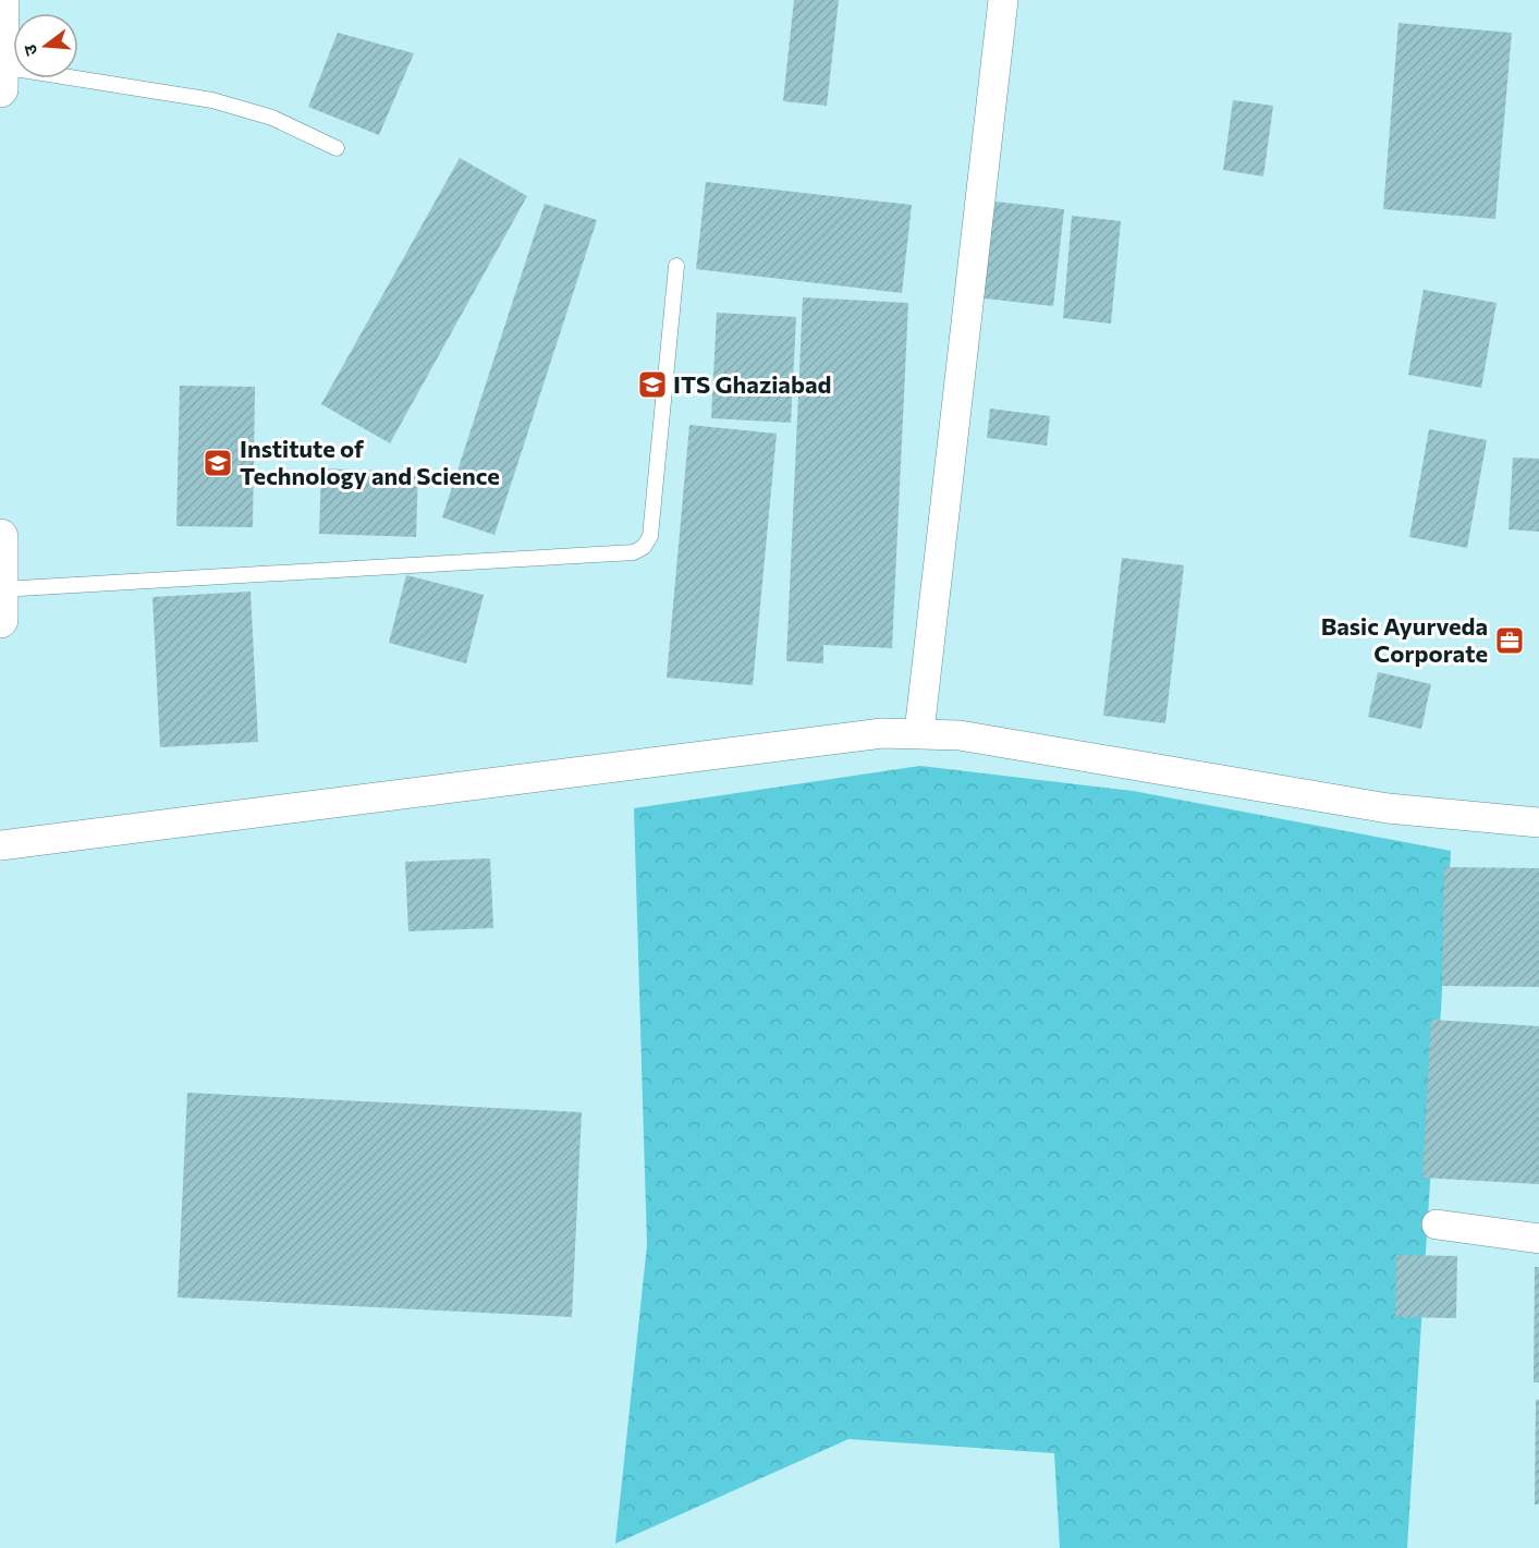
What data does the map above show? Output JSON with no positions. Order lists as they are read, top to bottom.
{
  "places": {
    "school or university": ["ITS Ghaziabad", "Institute of Technology and Science"],
    "office": ["Basic Ayurveda Corporate"]
  },
  "north": "left"
}
